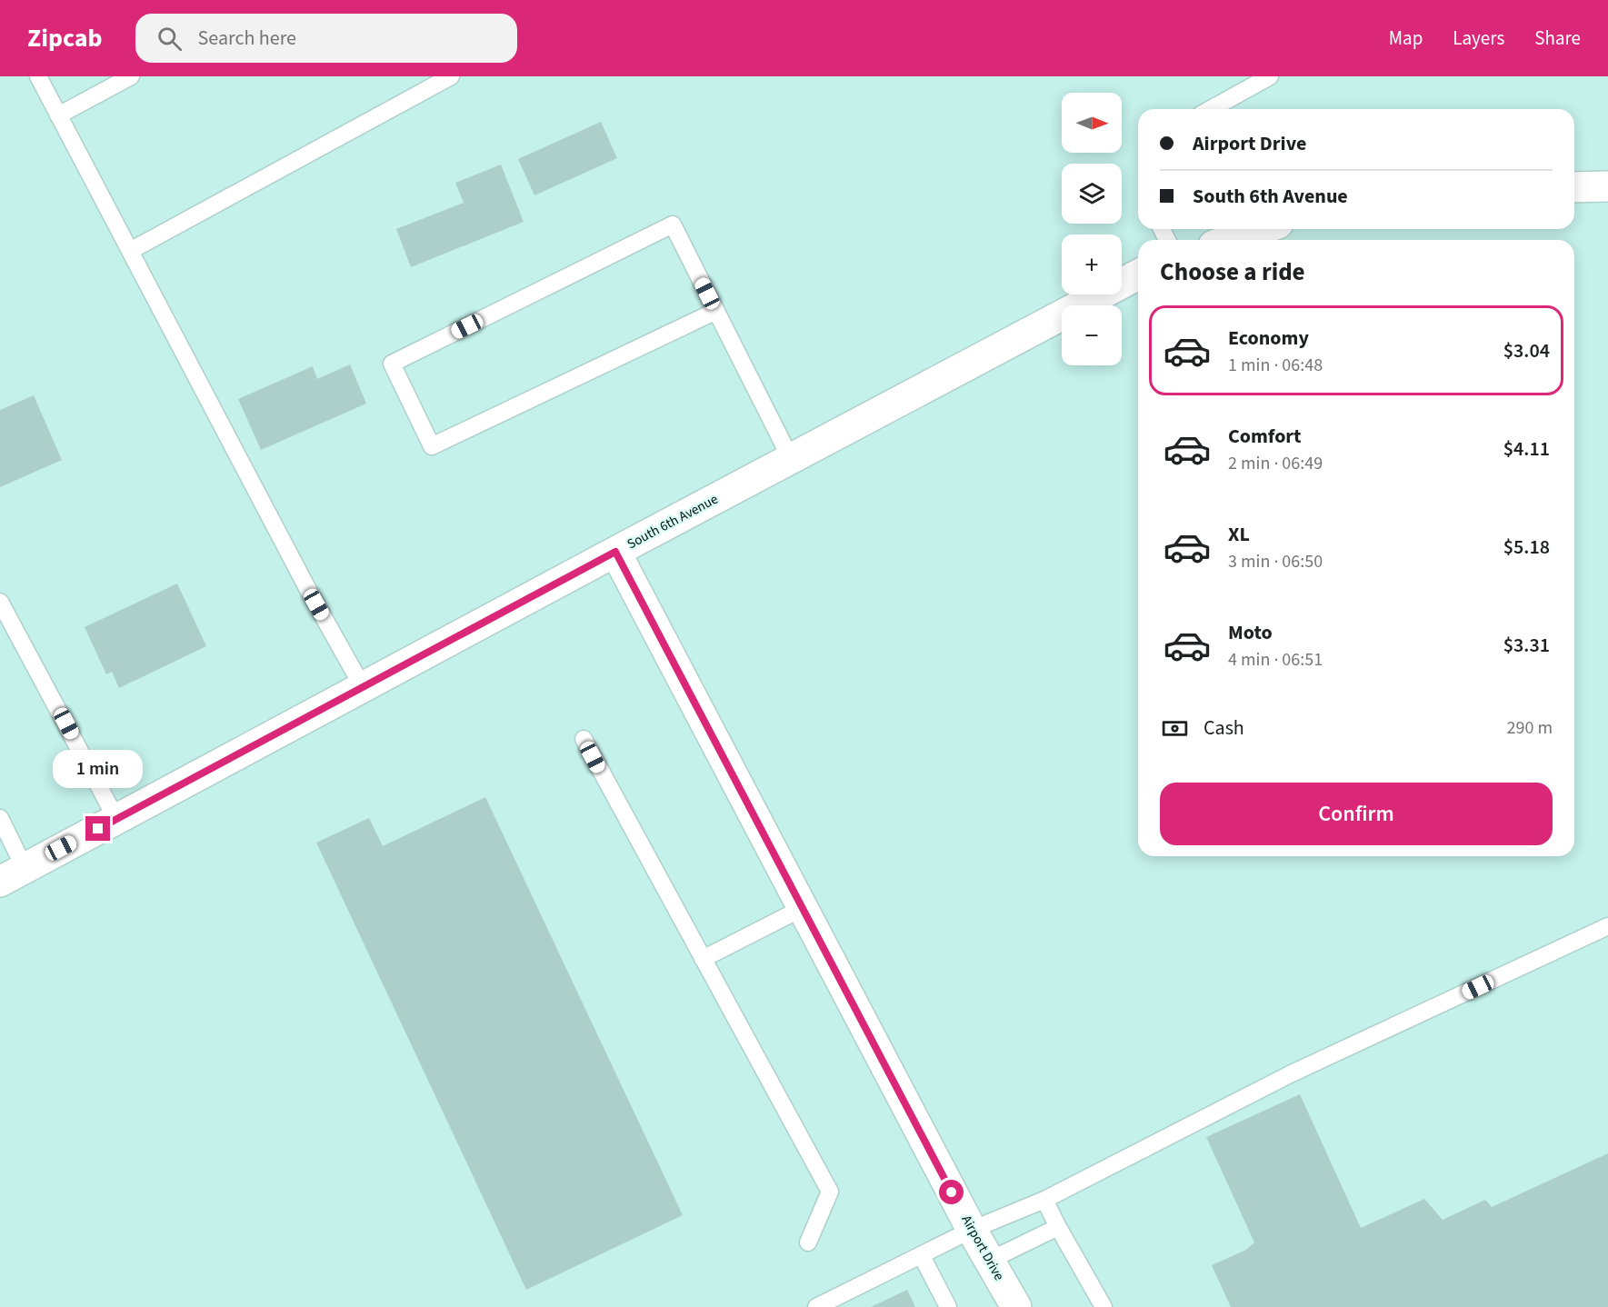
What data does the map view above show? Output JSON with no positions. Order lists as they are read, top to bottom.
{
  "streets": {
    "street": ["South 6th Avenue", "Airport Drive"]
  },
  "crossings": [
    ["South 6th Avenue", "Airport Drive"]
  ],
  "north": "right",
  "page": {
    "header": "Zipcab",
    "search": "Search here",
    "nav": ["Map", "Layers", "Share"],
    "map_buttons": ["+", "−"],
    "banner": ["Airport Drive", "South 6th Avenue"],
    "heading": "Choose a ride",
    "list": [
      {
        "name": "Economy",
        "note": "1 min · 06:48",
        "value": "$3.04"
      },
      {
        "name": "Comfort",
        "note": "2 min · 06:49",
        "value": "$4.11"
      },
      {
        "name": "XL",
        "note": "3 min · 06:50",
        "value": "$5.18"
      },
      {
        "name": "Moto",
        "note": "4 min · 06:51",
        "value": "$3.31"
      }
    ],
    "pay": ["Cash", "290 m"],
    "bubble": "1 min",
    "buttons": "Confirm"
  }
}
